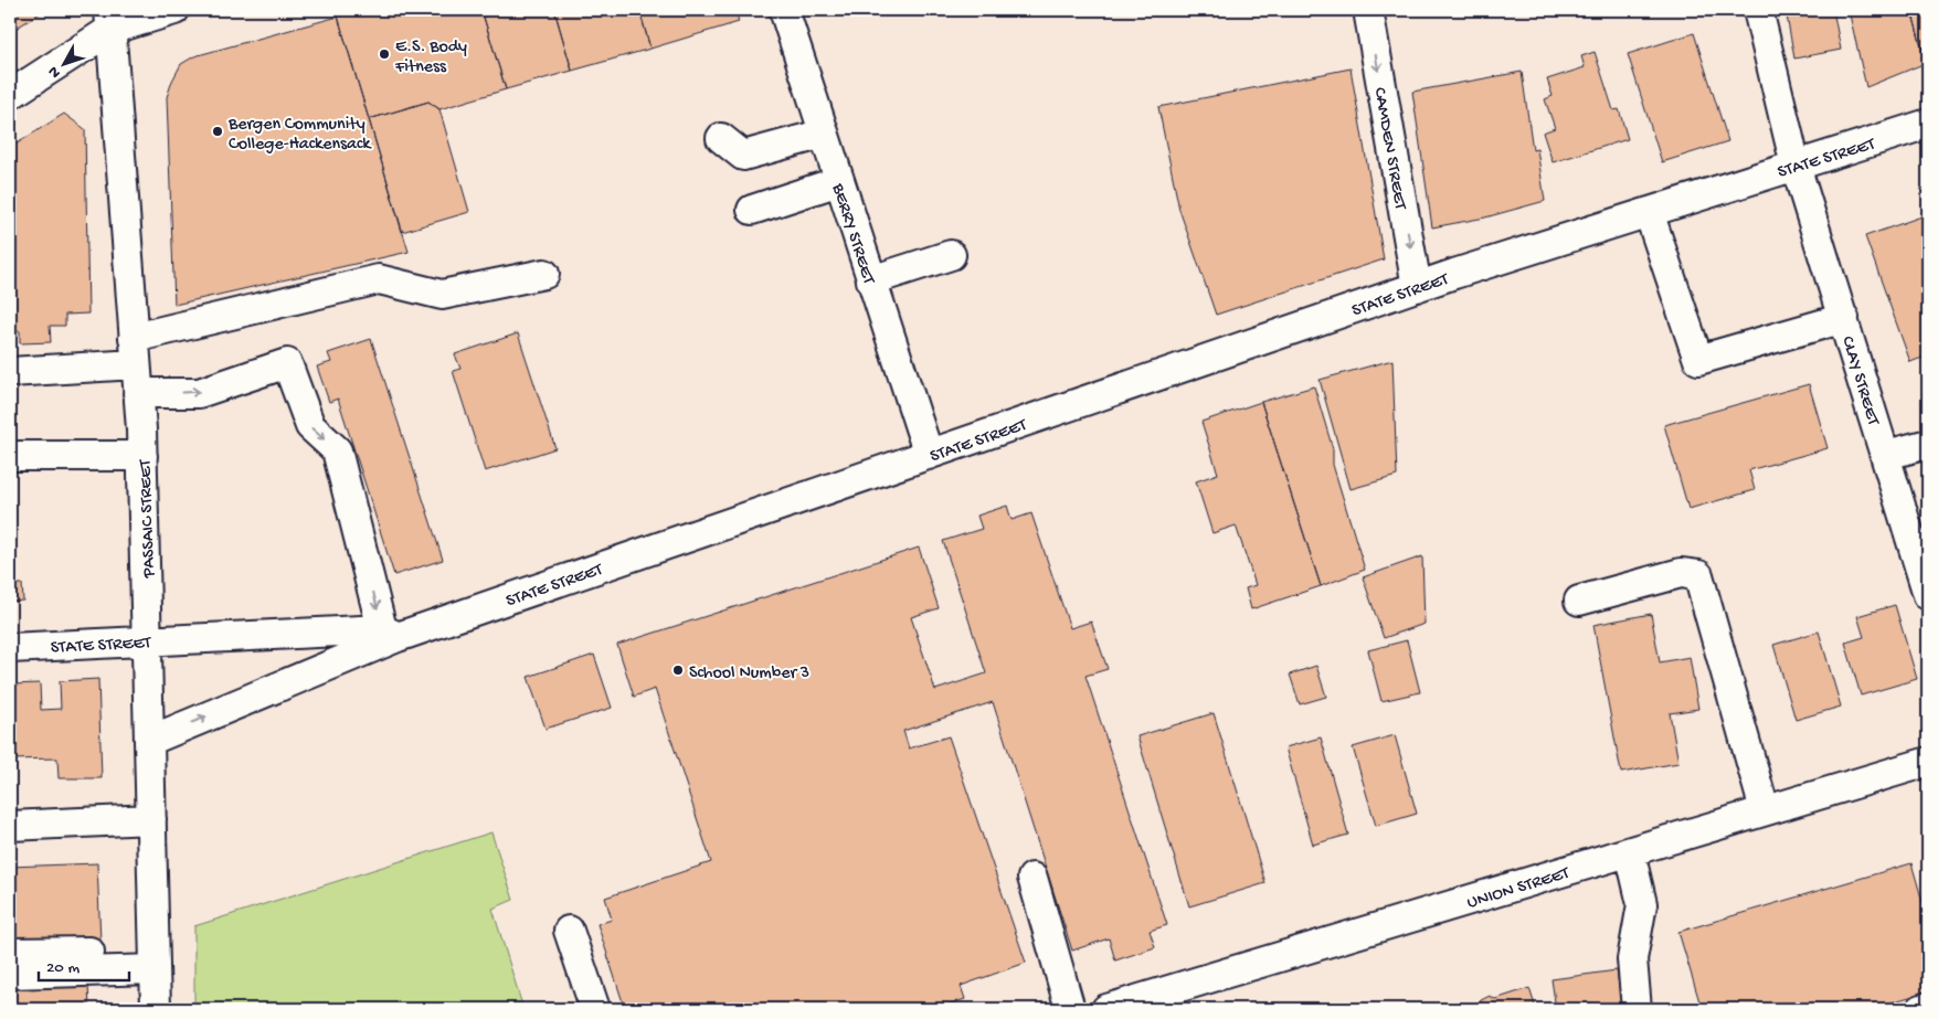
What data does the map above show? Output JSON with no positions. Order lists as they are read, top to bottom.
{
  "streets": {
    "street": [
      "CAMDEN STREET",
      "STATE STREET",
      "BERRY STREET",
      "CLAY STREET",
      "PASSAIC STREET",
      "UNION STREET"
    ]
  },
  "crossings": [
    ["CAMDEN STREET", "STATE STREET"],
    ["STATE STREET", "BERRY STREET"],
    ["STATE STREET", "CLAY STREET"],
    ["STATE STREET", "PASSAIC STREET"]
  ],
  "one_way": ["CAMDEN STREET"],
  "places": ["E.S. Body Fitness", "Bergen Community College-Hackensack", "School Number 3"],
  "scale_bar": "20 m",
  "north": "bottom left"
}
